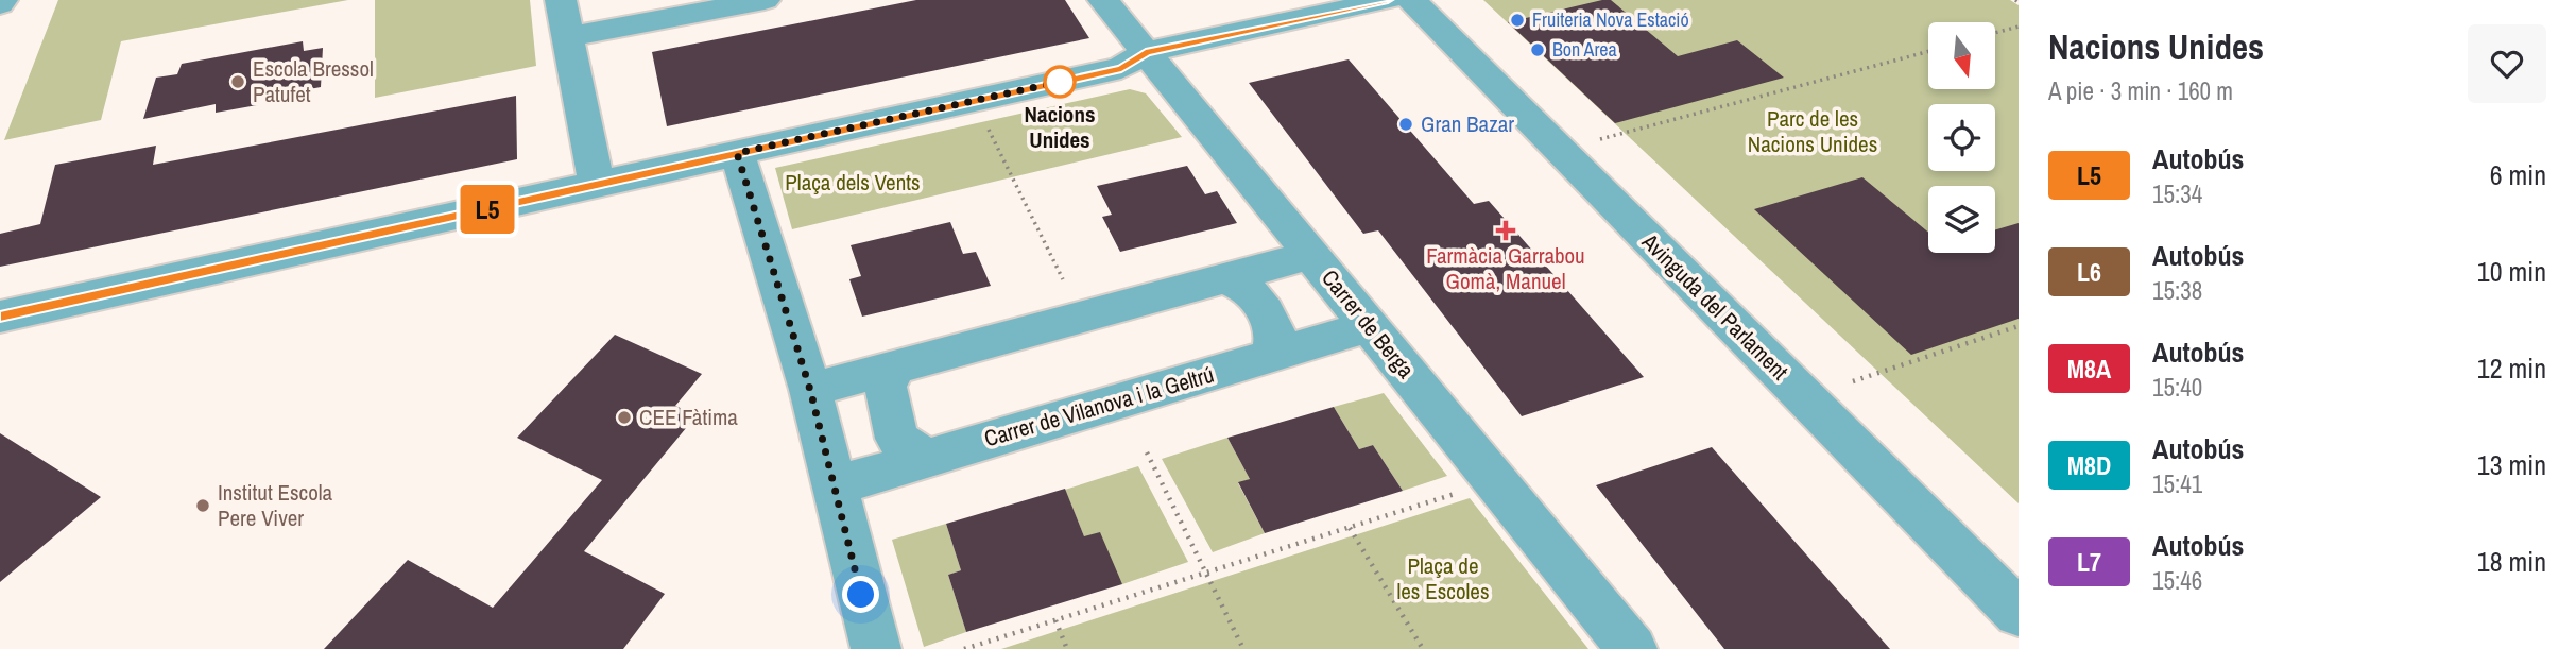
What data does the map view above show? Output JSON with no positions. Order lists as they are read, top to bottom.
{
  "streets": {
    "street": ["Avinguda del Parlament", "Carrer de Berga", "Carrer de Vilanova i la Geltrú"]
  },
  "crossings": [
    ["Carrer de Berga", "Carrer de Vilanova i la Geltrú"]
  ],
  "parks": ["Parc de les Nacions Unides", "Plaça dels Vents", "Plaça de les Escoles"],
  "places": {
    "other": [
      "Fruiteria Nova Estació",
      "Bon Area",
      "Escola Bressol Patufet",
      "Nacions Unides",
      "Gran Bazar",
      "CEE Fàtima",
      "Institut Escola Pere Viver"
    ],
    "health": ["Farmàcia Garrabou Gomà, Manuel"]
  },
  "lines": ["bus line L5"],
  "north": "bottom",
  "page": {
    "on_map": "L5",
    "heading": ["Nacions Unides", "A pie · 3 min · 160 m"],
    "list": [
      {
        "mark": "L5",
        "name": "Autobús",
        "note": "15:34",
        "value": "6 min"
      },
      {
        "mark": "L6",
        "name": "Autobús",
        "note": "15:38",
        "value": "10 min"
      },
      {
        "mark": "M8A",
        "name": "Autobús",
        "note": "15:40",
        "value": "12 min"
      },
      {
        "mark": "M8D",
        "name": "Autobús",
        "note": "15:41",
        "value": "13 min"
      },
      {
        "mark": "L7",
        "name": "Autobús",
        "note": "15:46",
        "value": "18 min"
      }
    ]
  }
}
